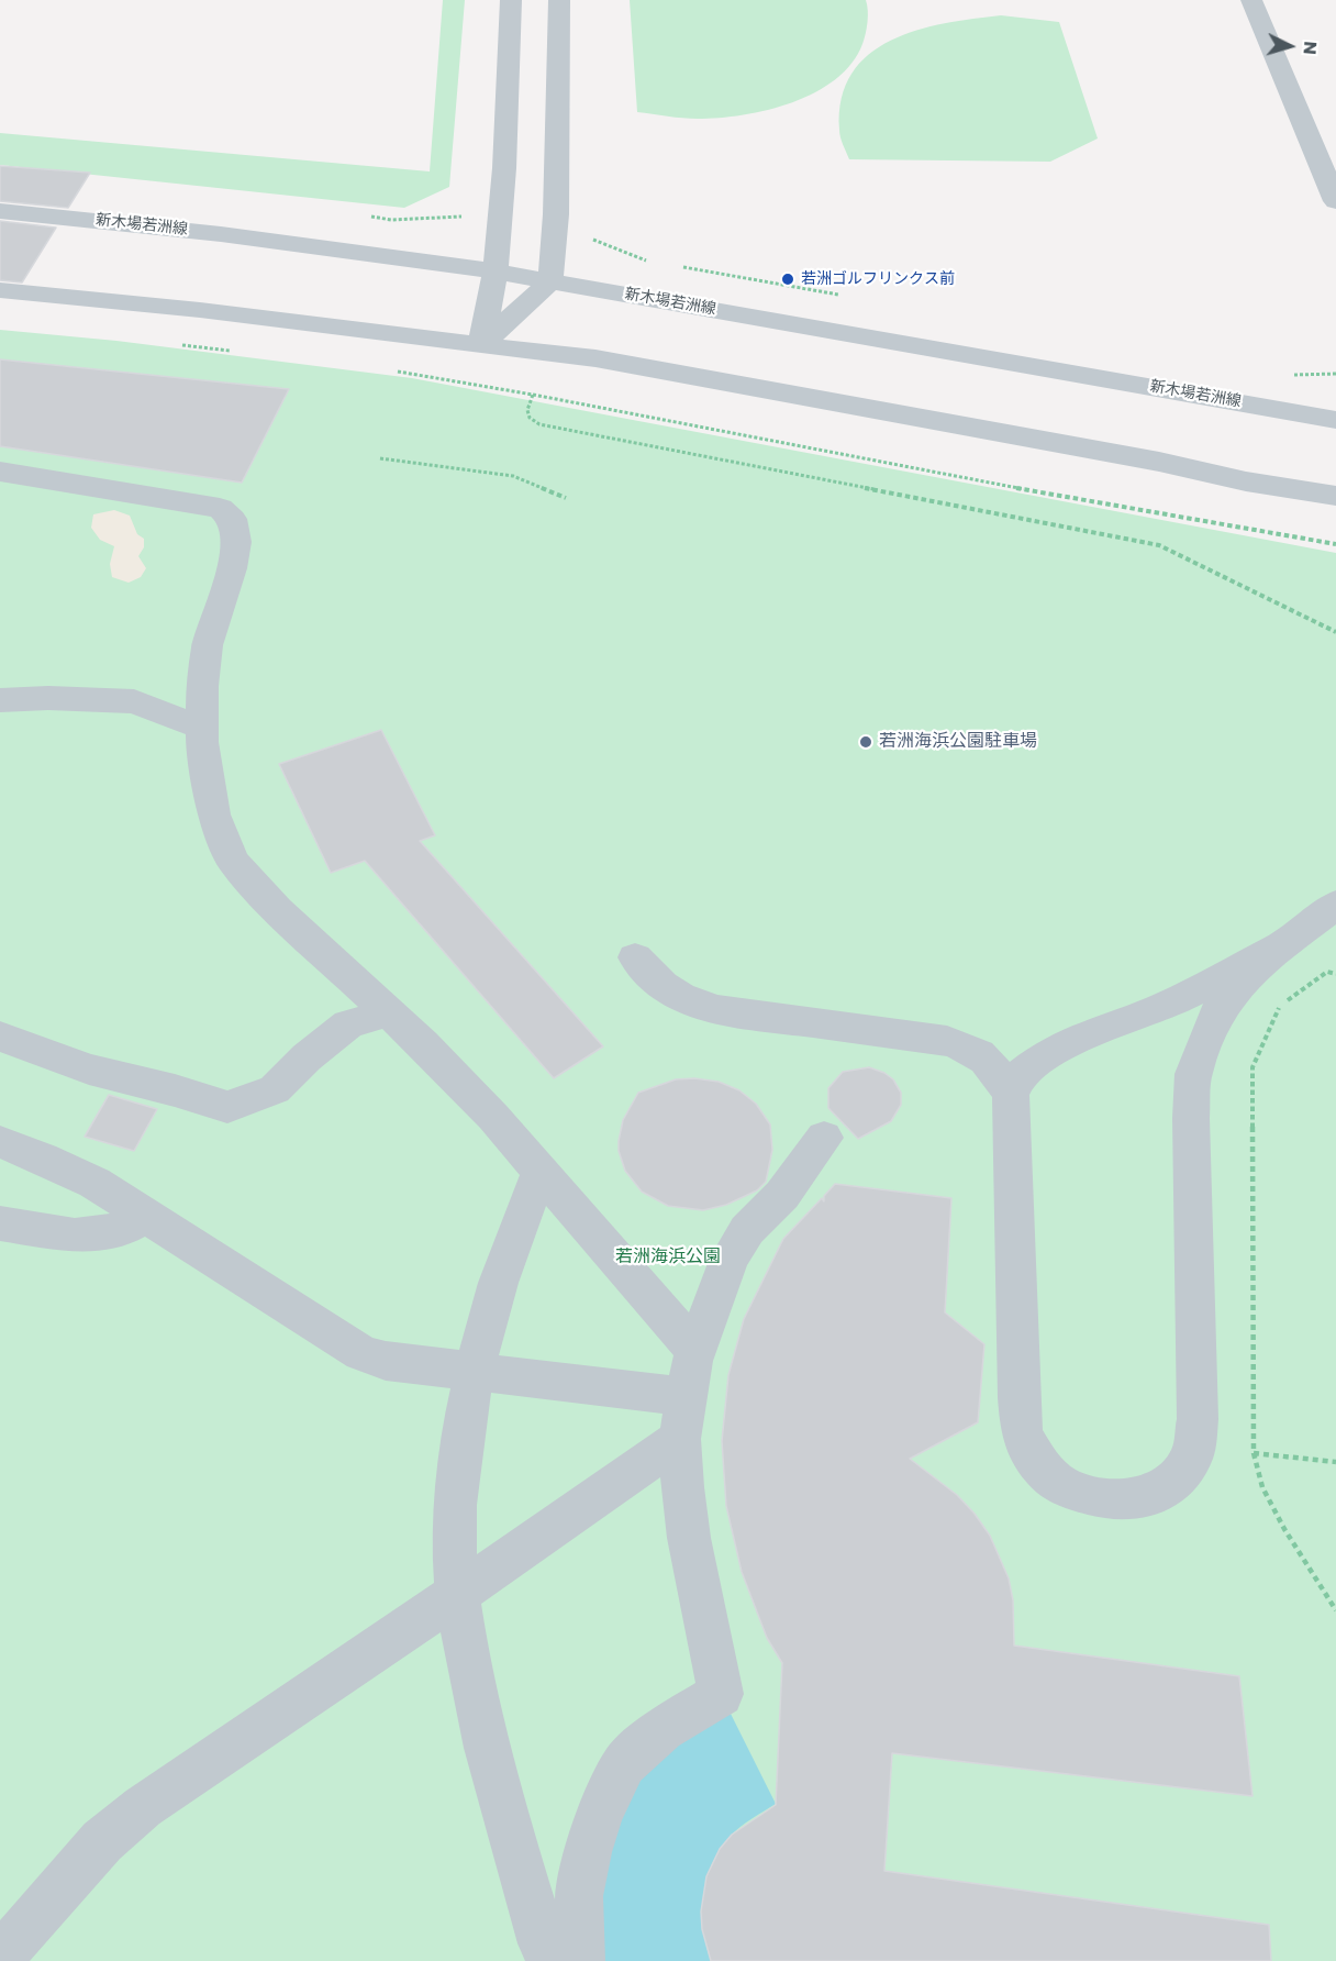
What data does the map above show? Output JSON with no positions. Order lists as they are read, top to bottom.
{
  "streets": {
    "street": ["新木場若洲線"]
  },
  "parks": ["若洲海浜公園"],
  "places": ["若洲ゴルフリンクス前", "若洲海浜公園駐車場"],
  "north": "right"
}
